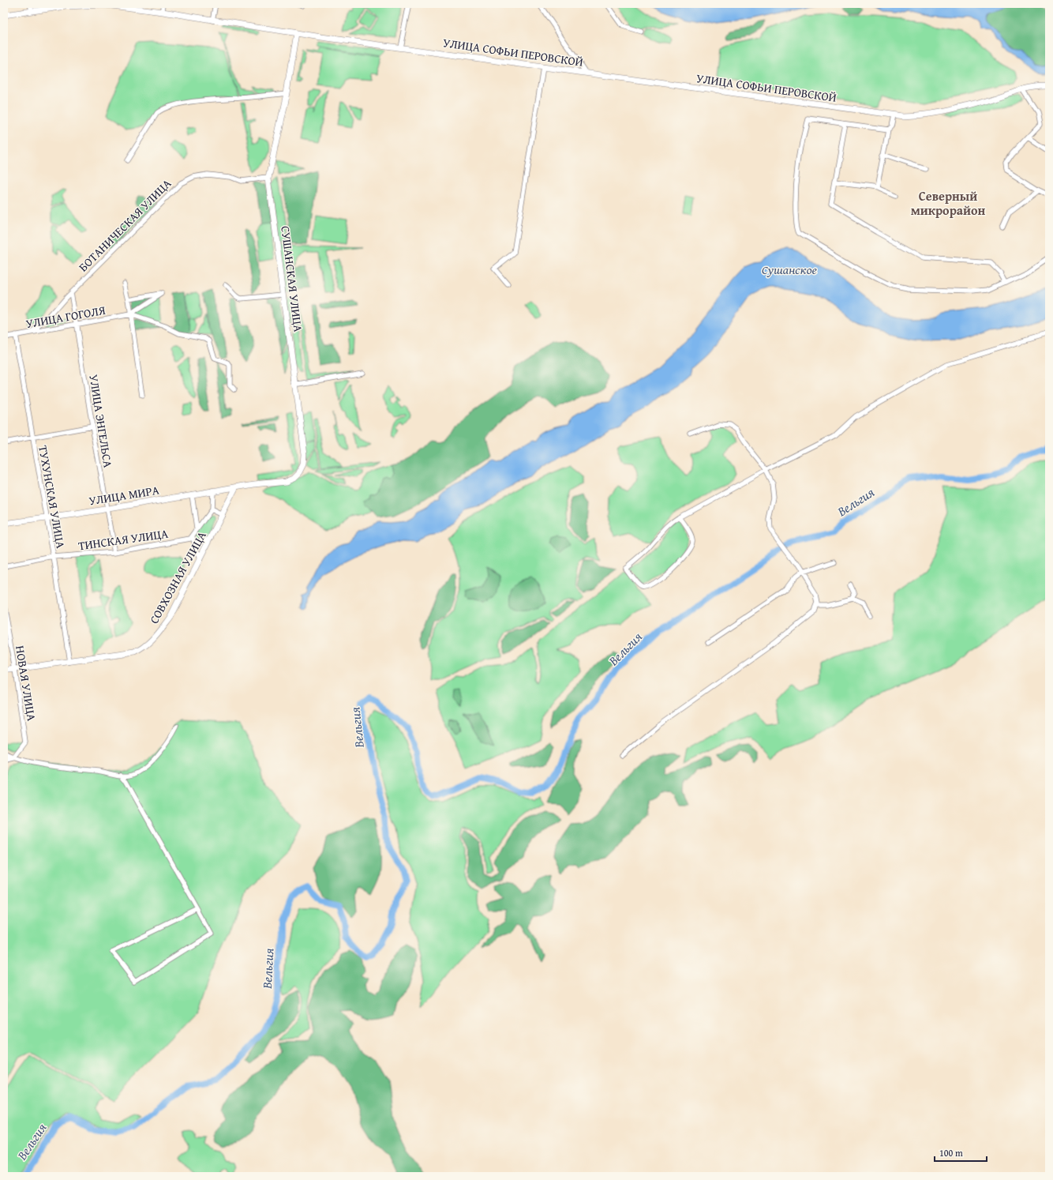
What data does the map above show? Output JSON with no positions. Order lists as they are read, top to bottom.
{
  "streets": {
    "main road": [
      "УЛИЦА СОФЬИ ПЕРОВСКОЙ",
      "СУШАНСКАЯ УЛИЦА",
      "УЛИЦА МИРА",
      "СОВХОЗНАЯ УЛИЦА"
    ],
    "street": [
      "БОТАНИЧЕСКАЯ УЛИЦА",
      "УЛИЦА ГОГОЛЯ",
      "УЛИЦА ЭНГЕЛЬСА",
      "ТУХУНСКАЯ УЛИЦА",
      "ТИНСКАЯ УЛИЦА",
      "НОВАЯ УЛИЦА"
    ]
  },
  "crossings": [
    ["УЛИЦА СОФЬИ ПЕРОВСКОЙ", "СУШАНСКАЯ УЛИЦА"],
    ["БОТАНИЧЕСКАЯ УЛИЦА", "СУШАНСКАЯ УЛИЦА"],
    ["БОТАНИЧЕСКАЯ УЛИЦА", "УЛИЦА ГОГОЛЯ"],
    ["БОТАНИЧЕСКАЯ УЛИЦА", "УЛИЦА ЭНГЕЛЬСА"],
    ["СУШАНСКАЯ УЛИЦА", "УЛИЦА МИРА"],
    ["УЛИЦА ГОГОЛЯ", "УЛИЦА ЭНГЕЛЬСА"],
    ["УЛИЦА ГОГОЛЯ", "ТУХУНСКАЯ УЛИЦА"],
    ["УЛИЦА ЭНГЕЛЬСА", "УЛИЦА МИРА"],
    ["УЛИЦА ЭНГЕЛЬСА", "ТИНСКАЯ УЛИЦА"],
    ["УЛИЦА МИРА", "ТУХУНСКАЯ УЛИЦА"],
    ["УЛИЦА МИРА", "СОВХОЗНАЯ УЛИЦА"],
    ["ТУХУНСКАЯ УЛИЦА", "ТИНСКАЯ УЛИЦА"],
    ["ТУХУНСКАЯ УЛИЦА", "СОВХОЗНАЯ УЛИЦА"],
    ["СОВХОЗНАЯ УЛИЦА", "НОВАЯ УЛИЦА"]
  ],
  "districts": ["Северный микрорайон"],
  "water": ["Сушанское", "Вельгия"],
  "scale_bar": "100 m"
}
